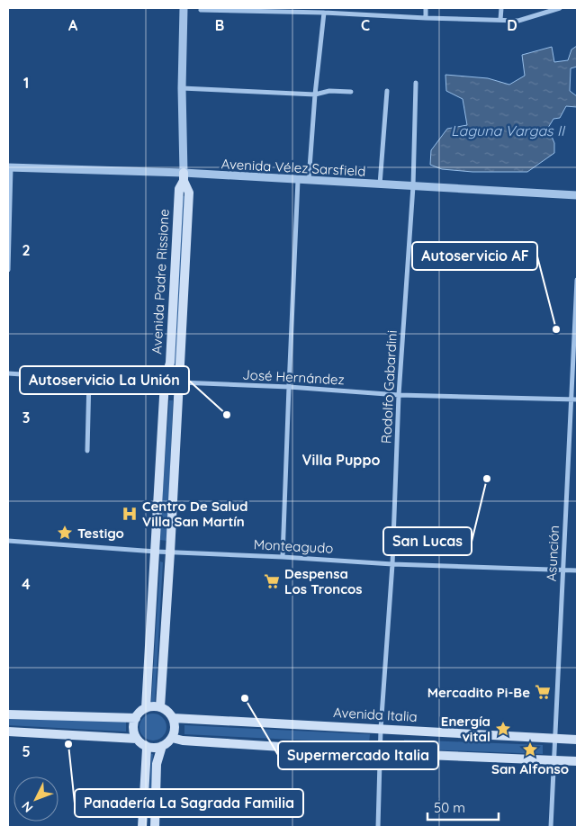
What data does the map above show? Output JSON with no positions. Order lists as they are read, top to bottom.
{
  "streets": {
    "main road": ["Avenida Padre Rissione", "Avenida Italia"],
    "street": [
      "Avenida Vélez Sarsfield",
      "José Hernández",
      "Rodolfo Gabardini",
      "Monteagudo",
      "Asunción"
    ]
  },
  "crossings": [
    ["Avenida Vélez Sarsfield", "Avenida Padre Rissione"],
    ["Avenida Vélez Sarsfield", "Rodolfo Gabardini"],
    ["Avenida Padre Rissione", "José Hernández"],
    ["Avenida Padre Rissione", "Monteagudo"],
    ["Avenida Padre Rissione", "Avenida Italia"],
    ["José Hernández", "Rodolfo Gabardini"],
    ["José Hernández", "Asunción"],
    ["Rodolfo Gabardini", "Monteagudo"],
    ["Rodolfo Gabardini", "Avenida Italia"],
    ["Monteagudo", "Asunción"],
    ["Asunción", "Avenida Italia"]
  ],
  "districts": ["Villa Puppo"],
  "water": ["Laguna Vargas II"],
  "places": {
    "other": [
      "Autoservicio AF",
      "Autoservicio La Unión",
      "San Lucas",
      "Supermercado Italia",
      "Panadería La Sagrada Familia"
    ],
    "hospital": ["Centro De Salud Villa San Martín"],
    "place": ["Testigo", "Energía vital", "San Alfonso"],
    "supermarket": ["Despensa Los Troncos", "Mercadito Pi-Be"]
  },
  "scale_bar": "50 m",
  "north": "bottom left",
  "grid": {
    "columns": [
      "A",
      "B",
      "C",
      "D"
    ],
    "rows": [
      "1",
      "2",
      "3",
      "4",
      "5"
    ]
  }
}
